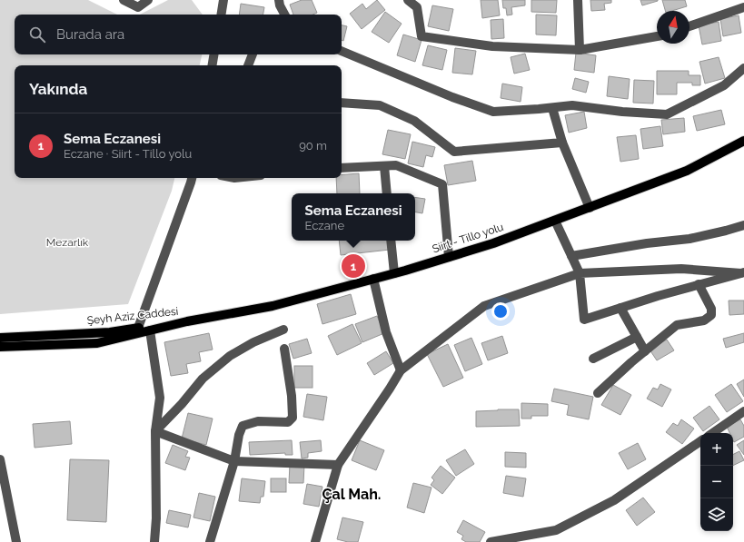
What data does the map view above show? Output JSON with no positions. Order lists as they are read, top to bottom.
{
  "streets": {
    "main road": ["Siirt - Tillo yolu", "Şeyh Aziz Caddesi"]
  },
  "crossings": [
    ["Siirt - Tillo yolu", "Şeyh Aziz Caddesi"]
  ],
  "districts": ["Çal Mah."],
  "parks": ["Mezarlık"],
  "north": "top",
  "page": {
    "search": "Burada ara",
    "heading": "Yakında",
    "list": [
      {
        "mark": "1",
        "name": "Sema Eczanesi",
        "note": "Eczane · Siirt - Tillo yolu",
        "value": "90 m"
      }
    ],
    "popup": ["Sema Eczanesi", "Eczane"],
    "pins": "1",
    "map_buttons": ["+", "−"]
  }
}
